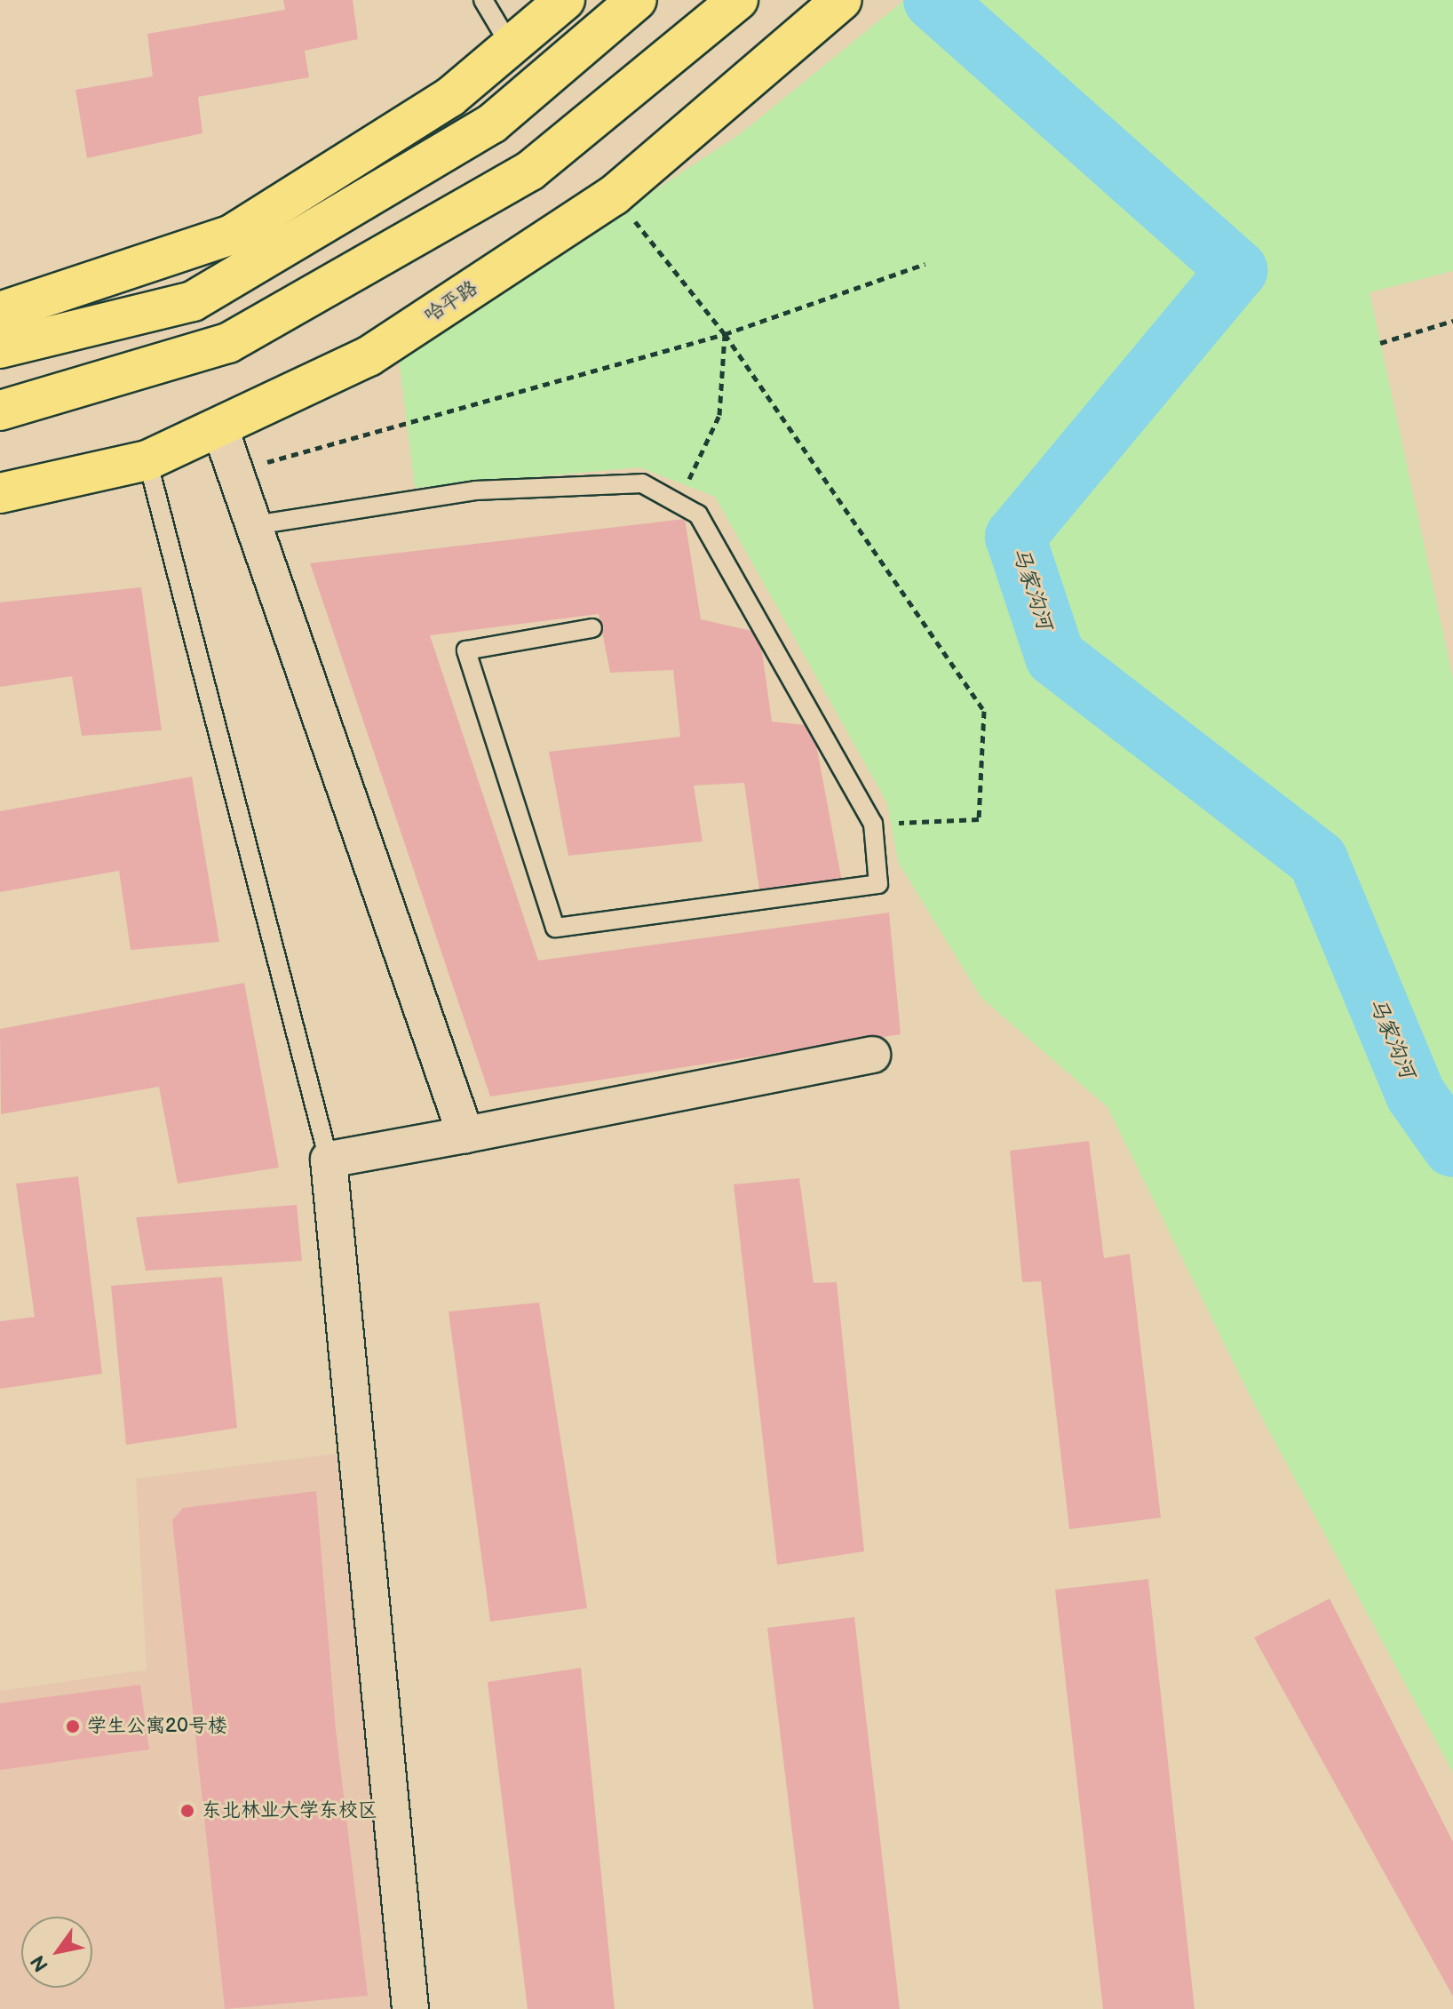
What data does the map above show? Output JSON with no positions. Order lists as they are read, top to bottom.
{
  "streets": {
    "highway": ["哈平路"]
  },
  "water": ["马家沟河"],
  "places": ["学生公寓20号楼", "东北林业大学东校区"],
  "north": "bottom left"
}
